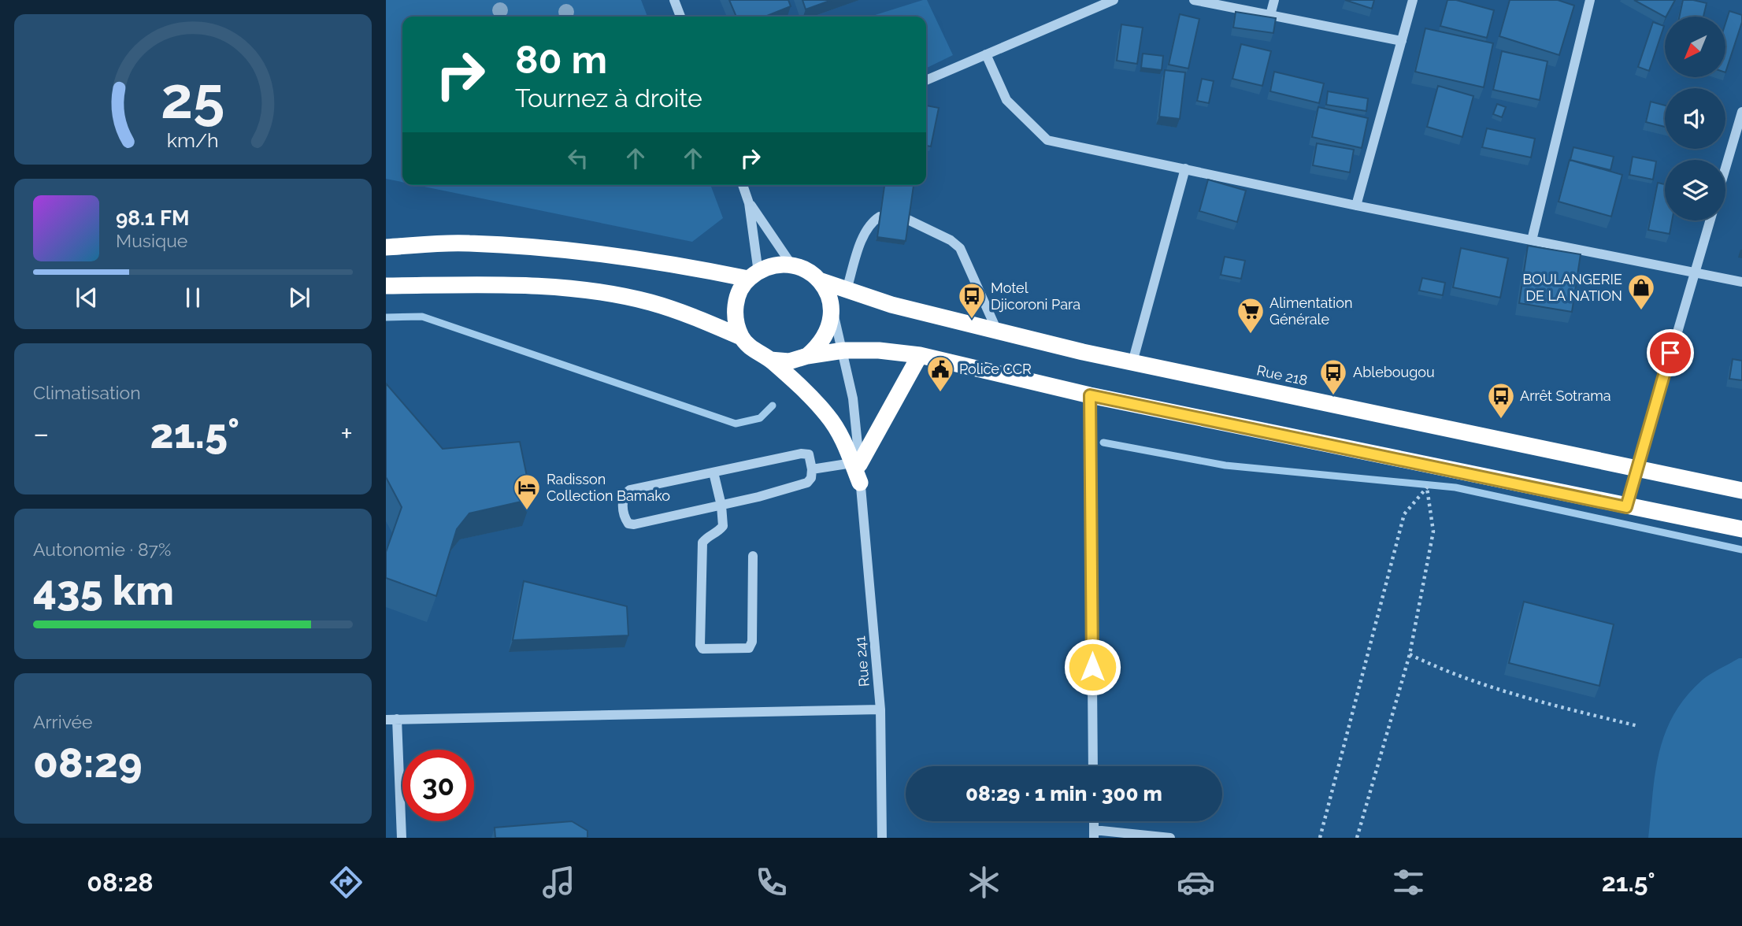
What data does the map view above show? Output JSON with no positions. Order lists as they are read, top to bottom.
{
  "streets": {
    "highway": ["Rue 218"],
    "street": ["Rue 241"]
  },
  "places": {
    "shop": ["BOULANGERIE DE LA NATION"],
    "bus stop": ["Motel Djicoroni Para", "Ablebougou", "Arrêt Sotrama"],
    "supermarket": ["Alimentation Générale"],
    "public building": ["Police CCR"],
    "hotel": ["Radisson Collection Bamako"]
  },
  "north": "bottom left",
  "page": {
    "turn": ["80 m", "Tournez à droite"],
    "song": ["98.1 FM", "Musique"],
    "tile": [
      "Climatisation",
      ["Autonomie · 87%", "435 km"],
      ["Arrivée", "08:29"]
    ],
    "heat": ["−", "21.5°", "+"],
    "limit": "30",
    "trip": "08:29 · 1 min · 300 m",
    "tabs": ["08:28", "21.5°"],
    "gauge": ["25", "km/h"]
  }
}
